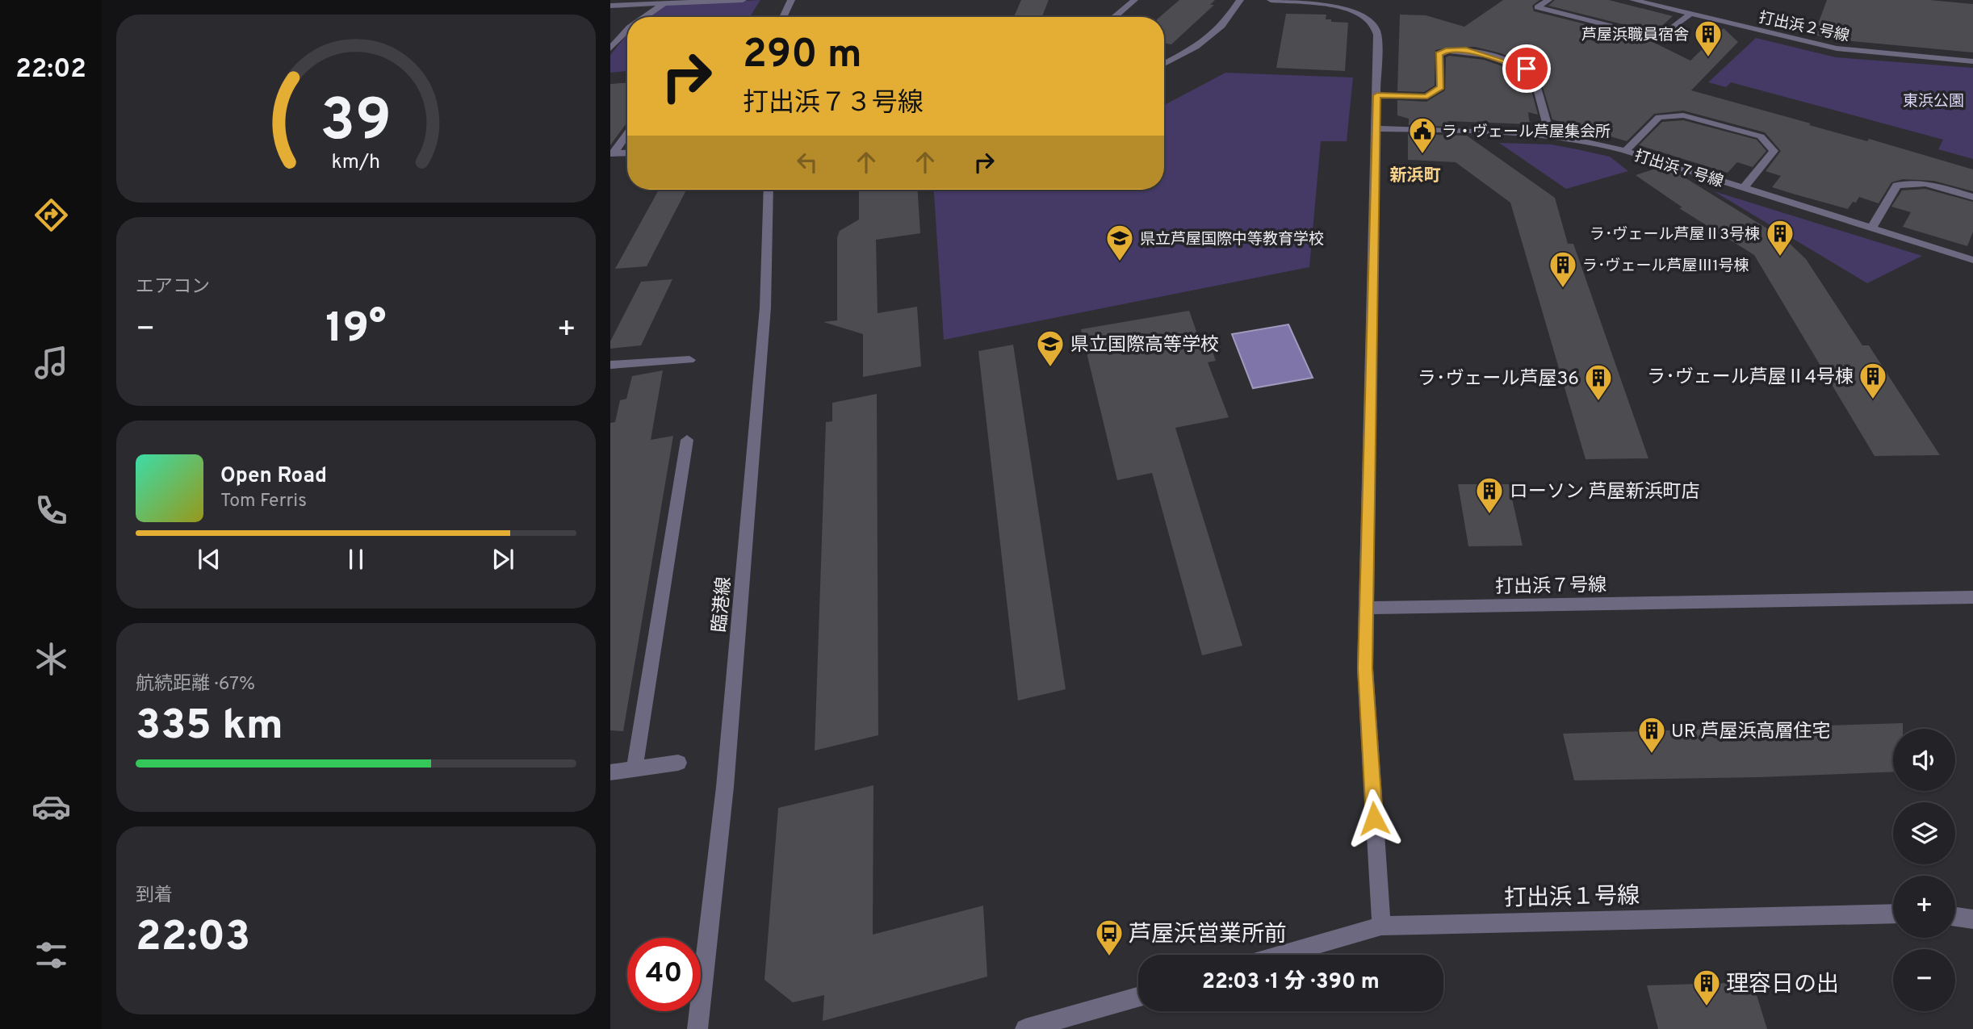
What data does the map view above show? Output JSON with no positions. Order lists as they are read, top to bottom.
{
  "streets": {
    "street": [
      "打出浜２号線",
      "打出浜７号線",
      "臨港線",
      "打出浜１号線"
    ]
  },
  "districts": ["新浜町"],
  "parks": ["東浜公園"],
  "places": {
    "building": [
      "芦屋浜職員宿舎",
      "ラ･ヴェール芦屋Ⅱ3号棟",
      "ラ･ヴェール芦屋Ⅲ1号棟",
      "ラ･ヴェール芦屋Ⅱ4号棟",
      "ラ･ヴェール芦屋36",
      "ローソン 芦屋新浜町店",
      "UR 芦屋浜高層住宅",
      "理容日の出"
    ],
    "public building": ["ラ・ヴェール芦屋集会所"],
    "school or university": ["県立芦屋国際中等教育学校", "県立国際高等学校"],
    "bus stop": ["芦屋浜営業所前"]
  },
  "page": {
    "tabs": "22:02",
    "turn": ["290 m", "打出浜７３号線"],
    "tile": [
      "エアコン",
      ["航続距離 · 67%", "335 km"],
      ["到着", "22:03"]
    ],
    "heat": ["−", "19°", "+"],
    "song": ["Open Road", "Tom Ferris"],
    "map_buttons": ["+", "−"],
    "limit": "40",
    "trip": "22:03 · 1 分 · 390 m",
    "gauge": ["39", "km/h"]
  }
}
